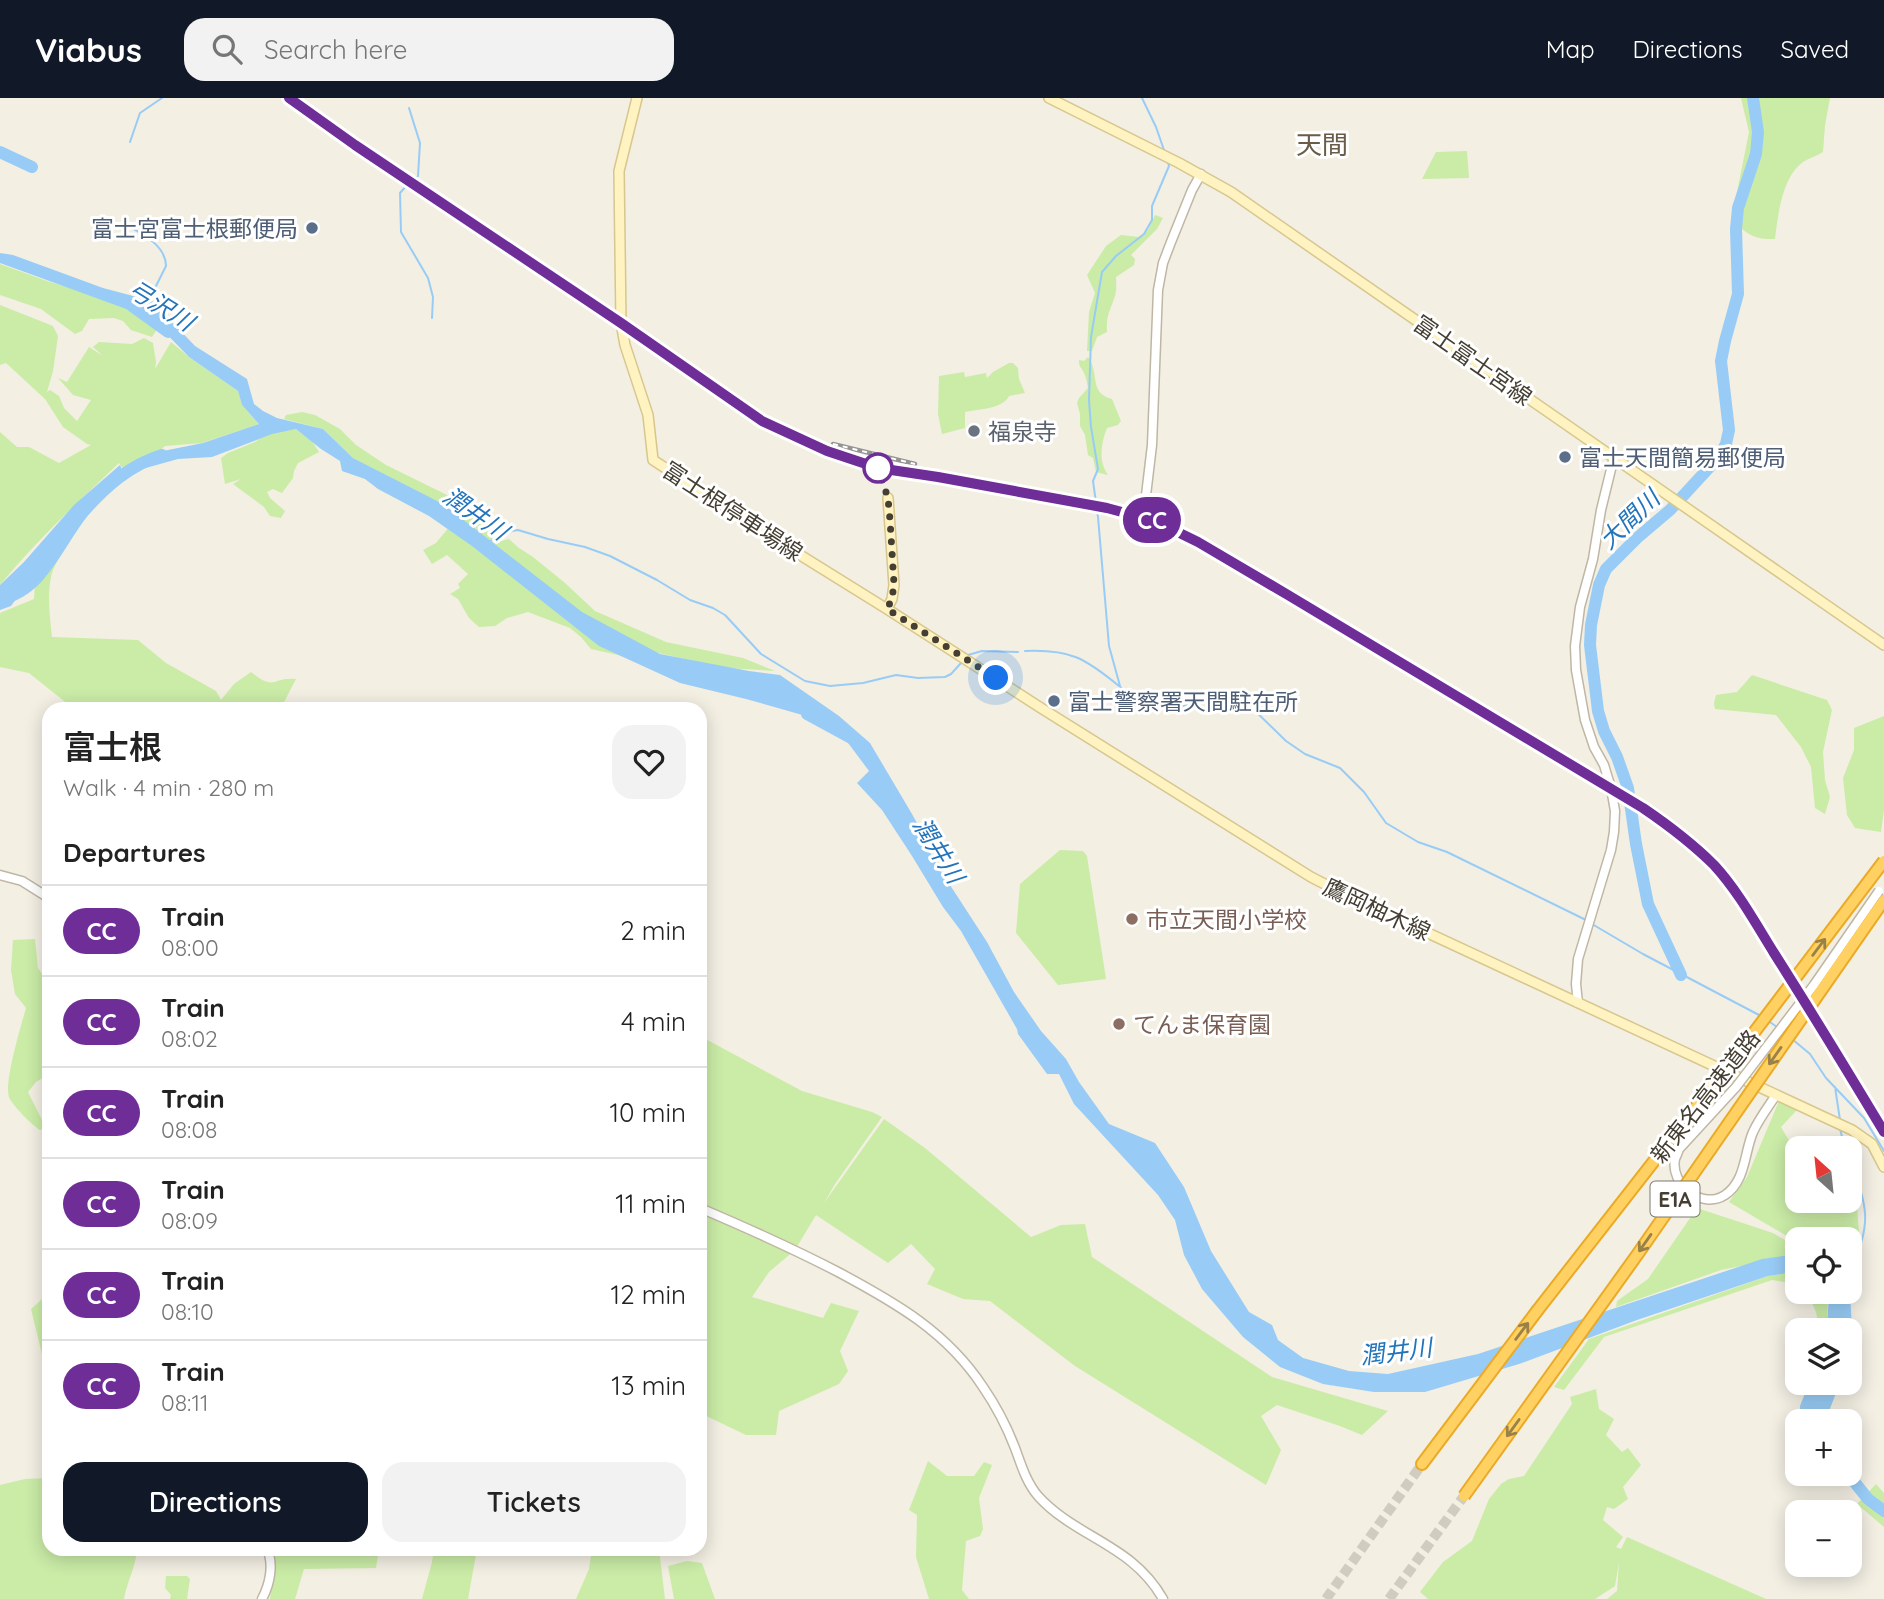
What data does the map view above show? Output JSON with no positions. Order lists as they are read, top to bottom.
{
  "streets": {
    "highway": ["新東名高速道路", "E1A"],
    "main road": ["富士富士宮線", "富士根停車場線", "鷹岡柚木線"]
  },
  "crossings": [
    ["富士根停車場線", "鷹岡柚木線"]
  ],
  "districts": ["天間"],
  "water": ["弓沢川", "潤井川", "大間川"],
  "places": [
    "富士宮富士根郵便局",
    "福泉寺",
    "富士天間簡易郵便局",
    "富士警察署天間駐在所",
    "市立天間小学校",
    "てんま保育園"
  ],
  "north": "top left",
  "page": {
    "header": "Viabus",
    "search": "Search here",
    "nav": ["Map", "Directions", "Saved"],
    "on_map": "CC",
    "heading": [
      ["富士根", "Walk · 4 min · 280 m"],
      "Departures"
    ],
    "list": [
      {
        "mark": "CC",
        "name": "Train",
        "note": "08:00",
        "value": "2 min"
      },
      {
        "mark": "CC",
        "name": "Train",
        "note": "08:02",
        "value": "4 min"
      },
      {
        "mark": "CC",
        "name": "Train",
        "note": "08:08",
        "value": "10 min"
      },
      {
        "mark": "CC",
        "name": "Train",
        "note": "08:09",
        "value": "11 min"
      },
      {
        "mark": "CC",
        "name": "Train",
        "note": "08:10",
        "value": "12 min"
      },
      {
        "mark": "CC",
        "name": "Train",
        "note": "08:11",
        "value": "13 min"
      }
    ],
    "map_buttons": ["+", "−"],
    "buttons": ["Directions", "Tickets"]
  }
}
